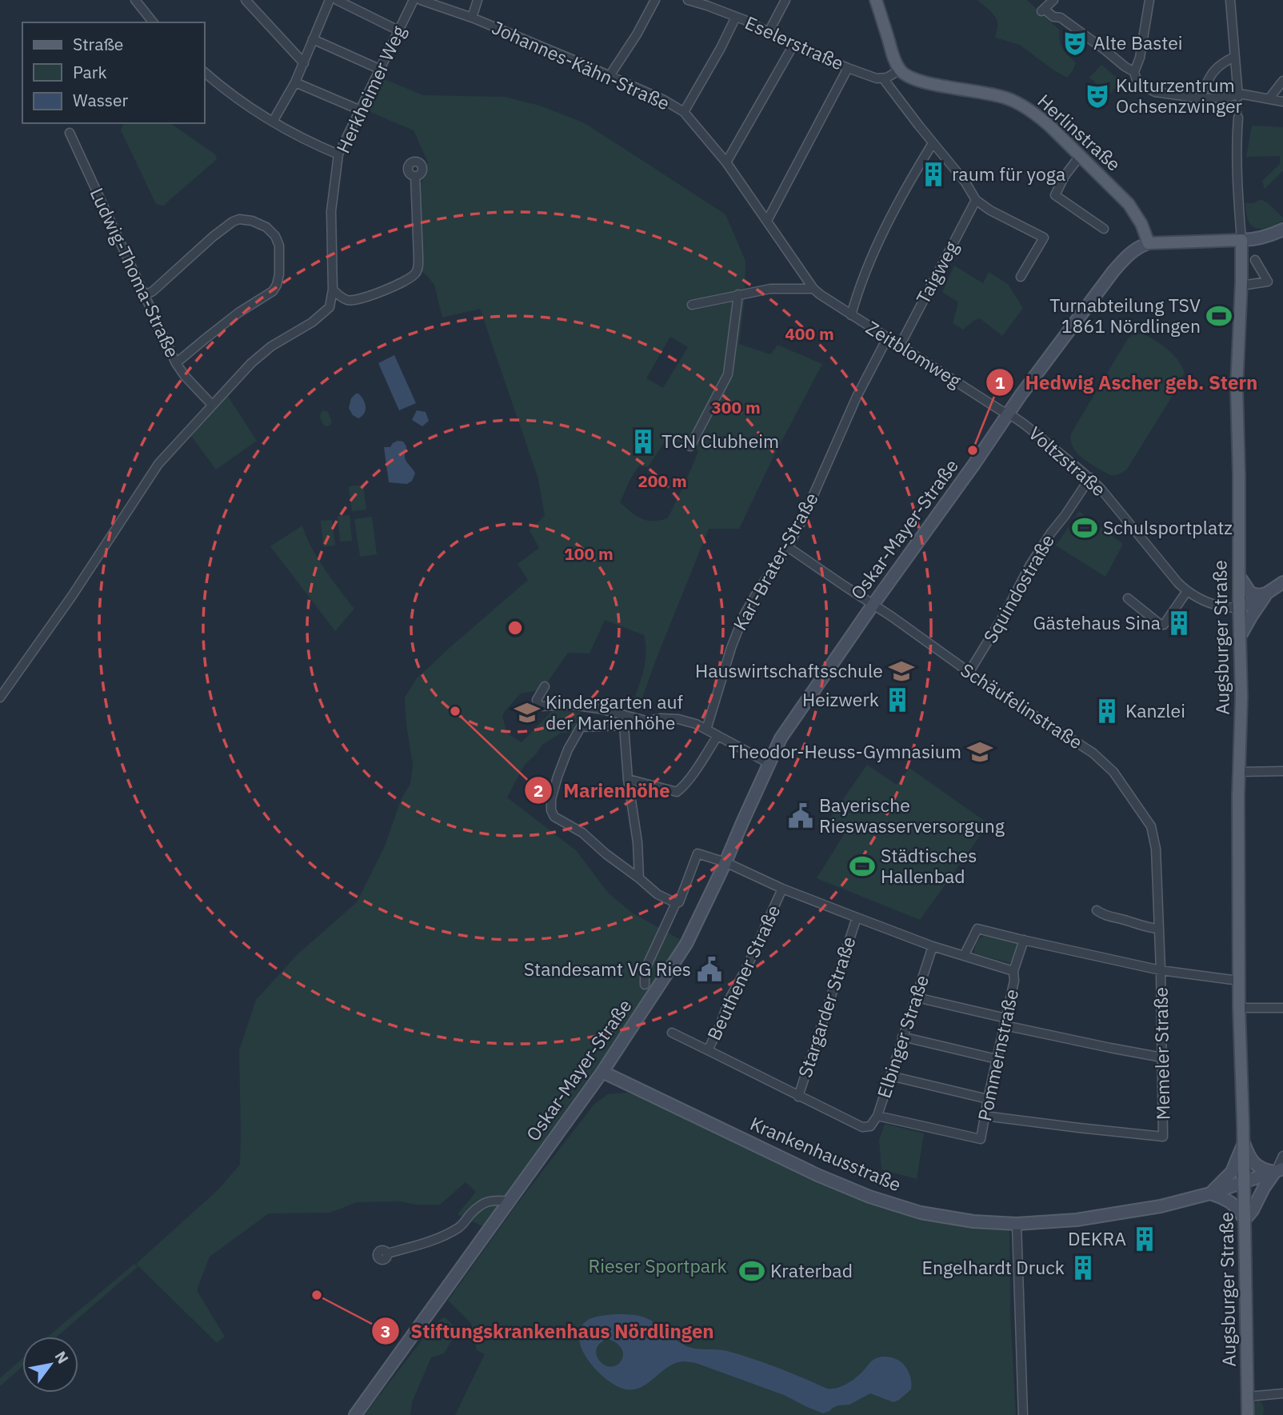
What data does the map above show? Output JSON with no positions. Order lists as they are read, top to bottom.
{
  "streets": {
    "main road": [
      "Herlinstraße",
      "Oskar-Mayer-Straße",
      "Augsburger Straße",
      "Krankenhausstraße"
    ],
    "street": [
      "Eselerstraße",
      "Johannes-Kähn-Straße",
      "Herkheimer Weg",
      "Ludwig-Thoma-Straße",
      "Taigweg",
      "Zeitblomweg",
      "Voltzstraße",
      "Karl-Brater-Straße",
      "Squindostraße",
      "Schäufelinstraße",
      "Beuthener Straße",
      "Stargarder Straße",
      "Elbinger Straße",
      "Memeler Straße",
      "Pommernstraße"
    ]
  },
  "crossings": [
    ["Johannes-Kähn-Straße", "Zeitblomweg"],
    ["Herkheimer Weg", "Ludwig-Thoma-Straße"],
    ["Herlinstraße", "Oskar-Mayer-Straße"],
    ["Taigweg", "Zeitblomweg"],
    ["Zeitblomweg", "Voltzstraße"],
    ["Zeitblomweg", "Oskar-Mayer-Straße"],
    ["Zeitblomweg", "Karl-Brater-Straße"],
    ["Voltzstraße", "Oskar-Mayer-Straße"],
    ["Voltzstraße", "Squindostraße"],
    ["Voltzstraße", "Augsburger Straße"],
    ["Oskar-Mayer-Straße", "Schäufelinstraße"],
    ["Oskar-Mayer-Straße", "Krankenhausstraße"],
    ["Karl-Brater-Straße", "Schäufelinstraße"],
    ["Squindostraße", "Schäufelinstraße"],
    ["Augsburger Straße", "Krankenhausstraße"],
    ["Schäufelinstraße", "Memeler Straße"],
    ["Stargarder Straße", "Elbinger Straße"],
    ["Elbinger Straße", "Pommernstraße"],
    ["Memeler Straße", "Pommernstraße"]
  ],
  "parks": ["Rieser Sportpark"],
  "places": {
    "theatre": ["Alte Bastei", "Kulturzentrum Ochsenzwinger"],
    "building": [
      "raum für yoga",
      "TCN Clubheim",
      "Gästehaus Sina",
      "Heizwerk",
      "Kanzlei",
      "DEKRA",
      "Engelhardt Druck"
    ],
    "sports": [
      "Turnabteilung TSV 1861 Nördlingen",
      "Schulsportplatz",
      "Städtisches Hallenbad",
      "Kraterbad"
    ],
    "other": ["Hedwig Ascher geb. Stern", "Marienhöhe", "Stiftungskrankenhaus Nördlingen"],
    "school or university": ["Hauswirtschaftsschule", "Kindergarten auf der Marienhöhe", "Theodor-Heuss-Gymnasium"],
    "public building": ["Bayerische Rieswasserversorgung", "Standesamt VG Ries"]
  },
  "legend": ["Straße", "Park", "Wasser"],
  "north": "top right",
  "rings": [
    "400 m",
    "300 m",
    "200 m",
    "100 m"
  ]
}
